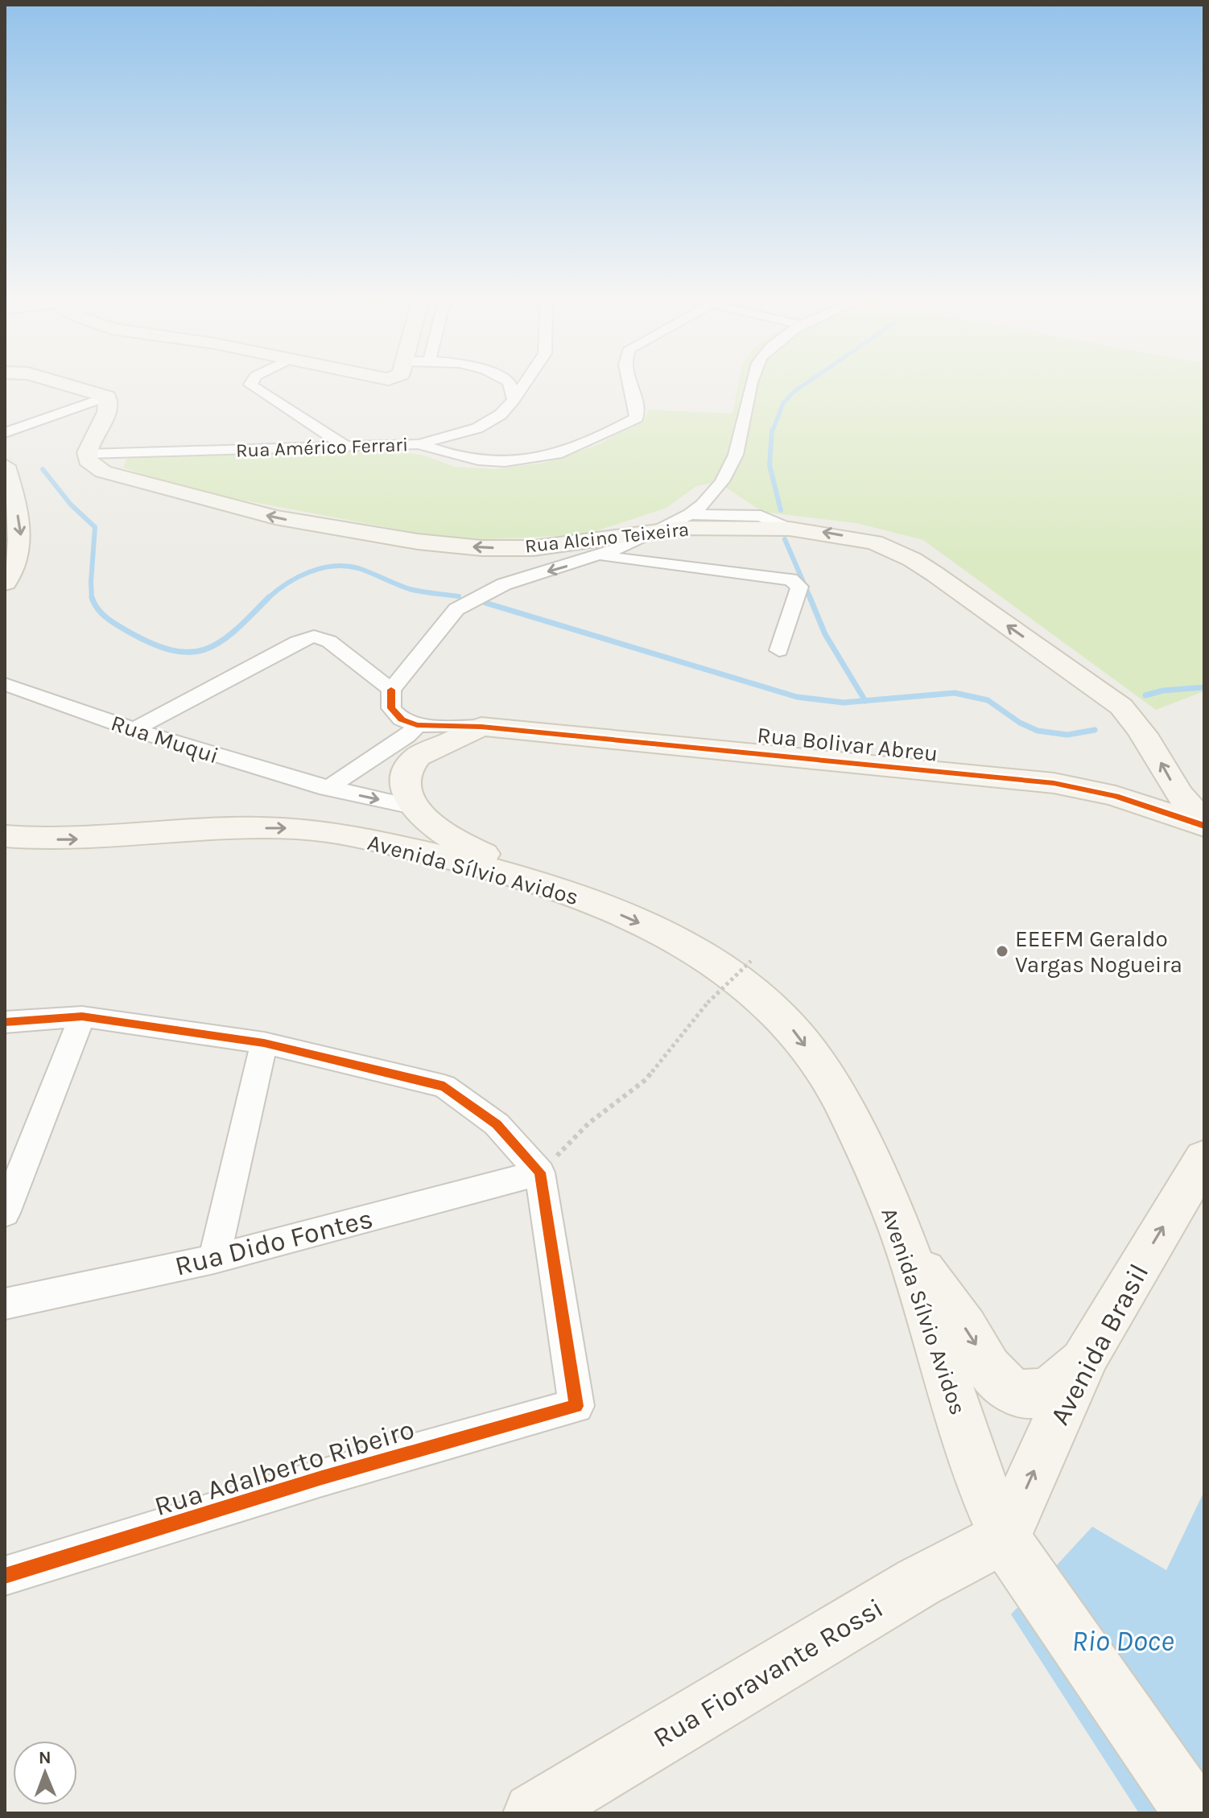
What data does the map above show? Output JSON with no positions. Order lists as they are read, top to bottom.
{
  "streets": {
    "main road": [
      "Rua Alcino Teixeira",
      "Rua Bolivar Abreu",
      "Avenida Sílvio Avidos",
      "Avenida Brasil",
      "Rua Fioravante Rossi"
    ],
    "street": [
      "Rua Américo Ferrari",
      "Rua Muqui",
      "Rua Dido Fontes",
      "Rua Adalberto Ribeiro"
    ]
  },
  "crossings": [
    ["Rua Américo Ferrari", "Rua Alcino Teixeira"],
    ["Avenida Sílvio Avidos", "Avenida Brasil"],
    ["Avenida Sílvio Avidos", "Rua Fioravante Rossi"],
    ["Rua Dido Fontes", "Rua Adalberto Ribeiro"],
    ["Avenida Brasil", "Rua Fioravante Rossi"]
  ],
  "one_way": ["Rua Alcino Teixeira", "Avenida Sílvio Avidos", "Avenida Brasil"],
  "water": ["Rio Doce"],
  "places": ["EEEFM Geraldo Vargas Nogueira"],
  "north": "top"
}
